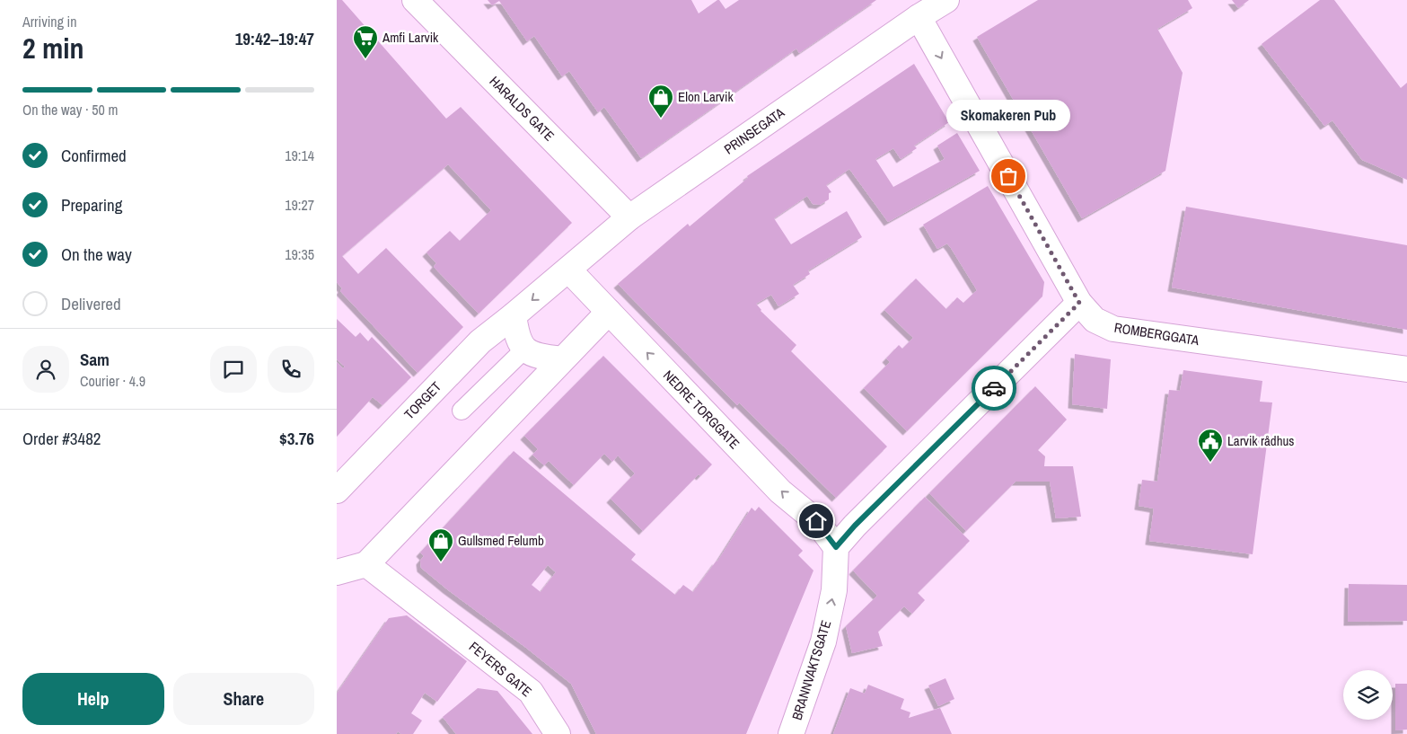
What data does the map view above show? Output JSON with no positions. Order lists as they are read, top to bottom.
{
  "streets": {
    "street": [
      "HARALDS GATE",
      "PRINSEGATA",
      "ROMBERGGATA",
      "TORGET",
      "NEDRE TORGGATE",
      "FEYERS GATE",
      "BRANNVAKTSGATE"
    ]
  },
  "crossings": [
    ["HARALDS GATE", "PRINSEGATA"],
    ["PRINSEGATA", "ROMBERGGATA"],
    ["PRINSEGATA", "TORGET"],
    ["PRINSEGATA", "NEDRE TORGGATE"],
    ["TORGET", "NEDRE TORGGATE"],
    ["NEDRE TORGGATE", "BRANNVAKTSGATE"]
  ],
  "one_way": ["ROMBERGGATA", "NEDRE TORGGATE", "BRANNVAKTSGATE"],
  "places": {
    "supermarket": ["Amfi Larvik"],
    "shop": ["Elon Larvik", "Gullsmed Felumb"],
    "other": ["Skomakeren Pub"],
    "public building": ["Larvik rådhus"]
  },
  "page": {
    "heading": ["2 min", "Arriving in", "19:42–19:47"],
    "panel": [
      "Sam",
      "Courier · 4.9",
      "Order #3482",
      "$3.76"
    ],
    "bar": "On the way · 50 m",
    "bubble": "Skomakeren Pub",
    "list": [
      ["Confirmed", "19:14"],
      ["Preparing", "19:27"],
      ["On the way", "19:35"],
      "Delivered"
    ],
    "buttons": ["Help", "Share"]
  }
}
